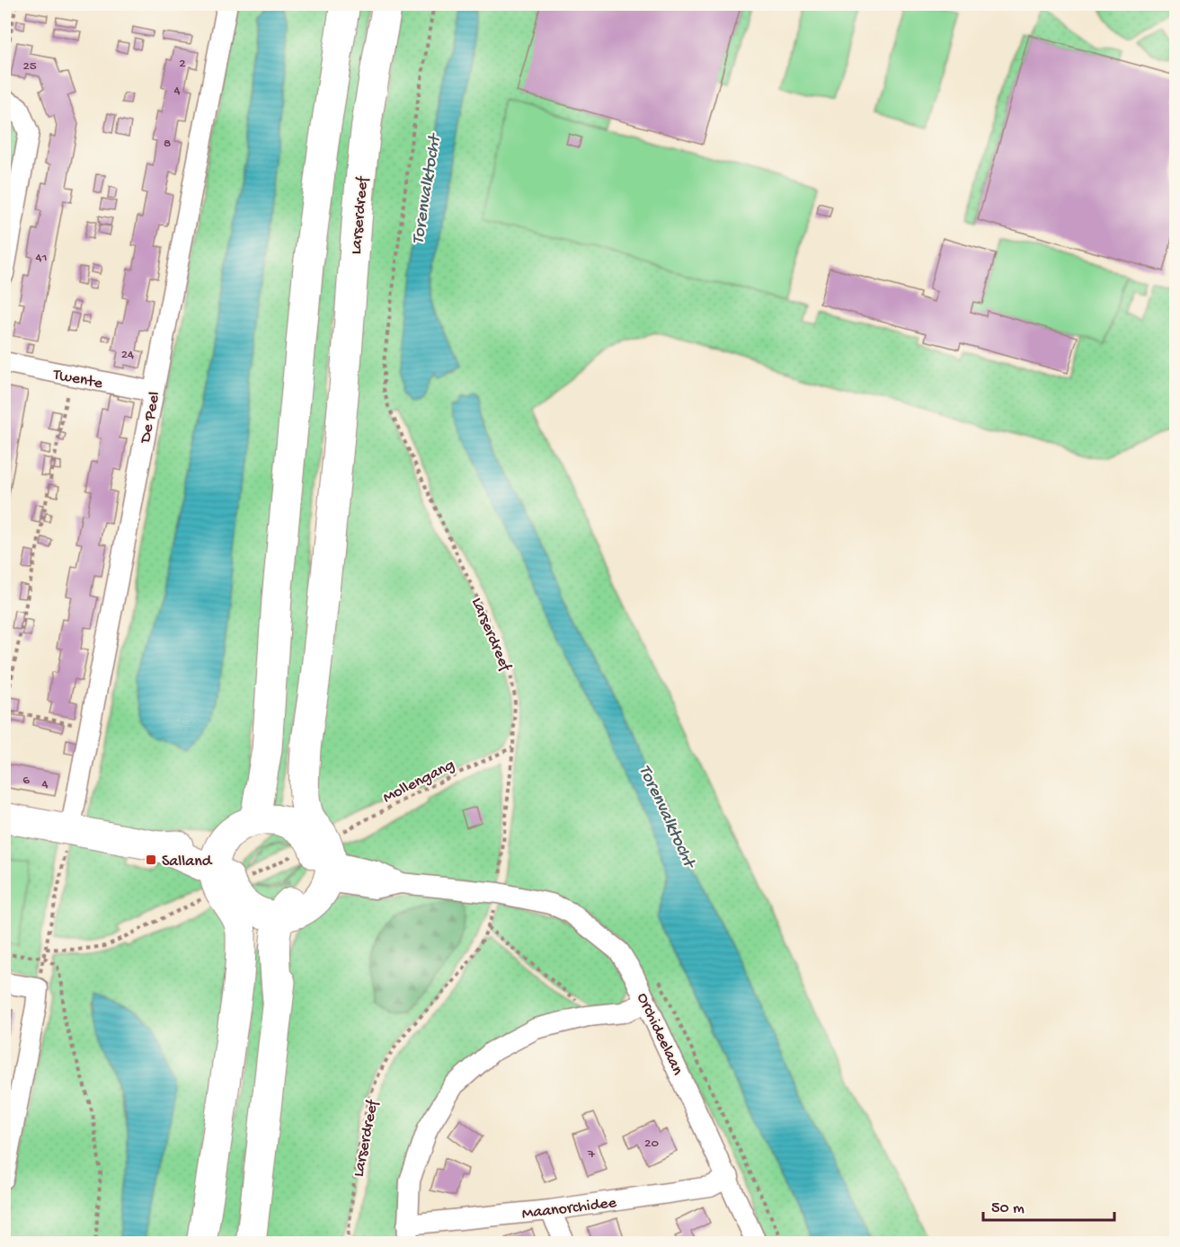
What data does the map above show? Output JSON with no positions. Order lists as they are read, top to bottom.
{
  "streets": {
    "main road": ["Larserdreef"],
    "street": [
      "Twente",
      "De Peel",
      "Orchideelaan",
      "Maanorchidee"
    ],
    "path": ["Mollengang"]
  },
  "crossings": [
    ["Larserdreef", "Mollengang"],
    ["Larserdreef", "Orchideelaan"],
    ["Twente", "De Peel"],
    ["Orchideelaan", "Maanorchidee"]
  ],
  "water": ["Torenvalktocht"],
  "places": {
    "transit": ["Salland"]
  },
  "house_numbers": [
    "2",
    "25",
    "4",
    "8",
    "41",
    "24",
    "6",
    "4",
    "20",
    "7"
  ],
  "scale_bar": "50 m"
}
